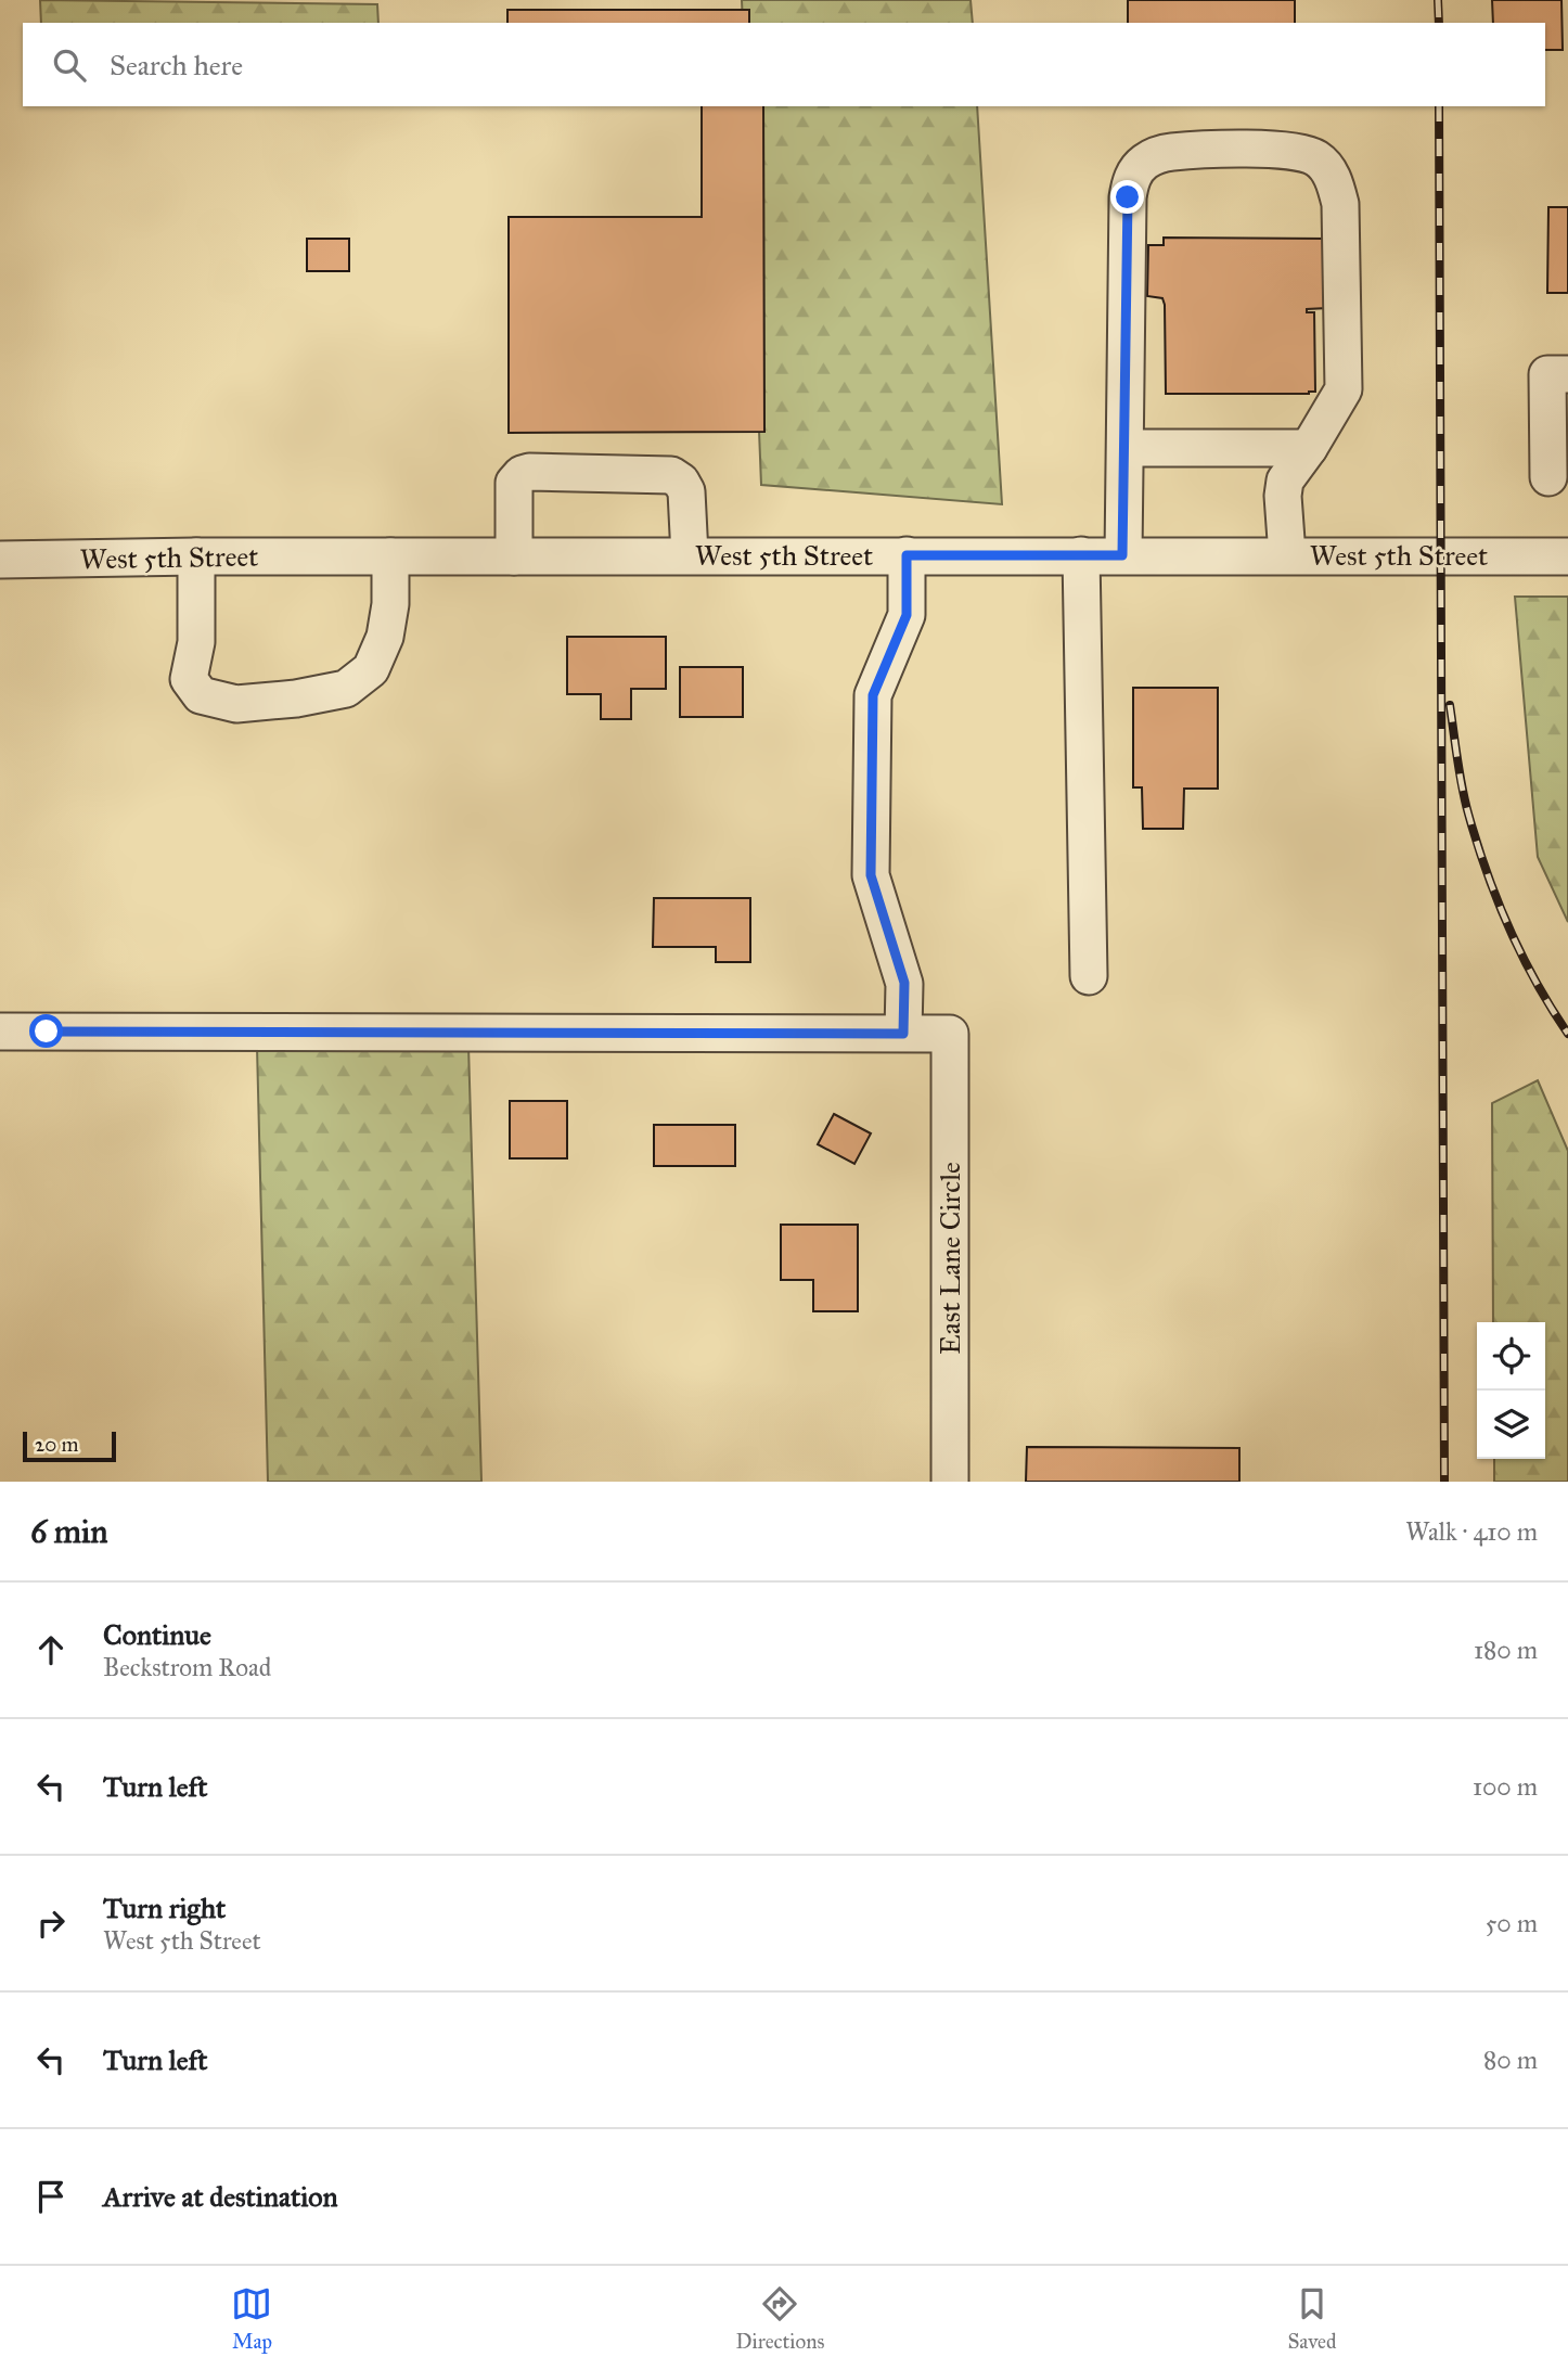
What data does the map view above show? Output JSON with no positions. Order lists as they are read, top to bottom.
{
  "streets": {
    "street": ["West 5th Street", "East Lane Circle"]
  },
  "scale_bar": "20 m",
  "page": {
    "search": "Search here",
    "scale": "20 m",
    "heading": ["6 min", "Walk · 410 m"],
    "list": [
      ["Continue", "Beckstrom Road", "180 m"],
      ["Turn left", "100 m"],
      ["Turn right", "West 5th Street", "50 m"],
      ["Turn left", "80 m"],
      "Arrive at destination"
    ],
    "nav": ["Map", "Directions", "Saved"]
  }
}
